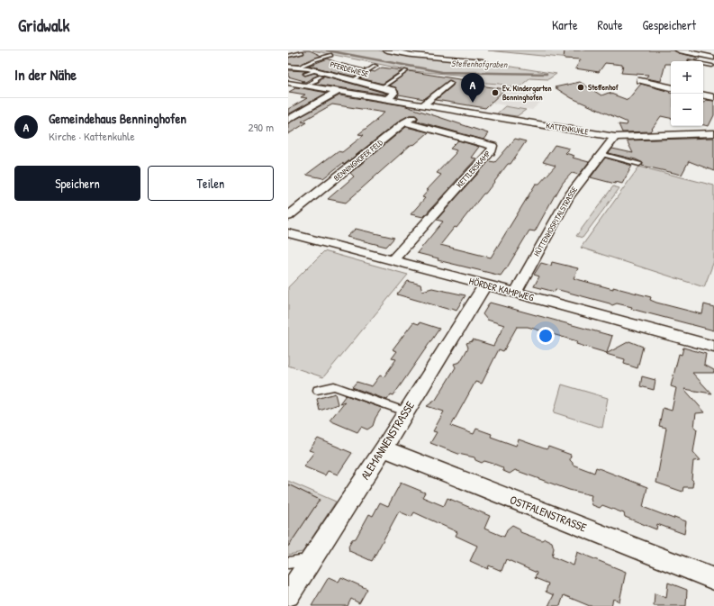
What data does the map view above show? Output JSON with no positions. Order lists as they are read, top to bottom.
{
  "streets": {
    "street": [
      "PFERDEWIESE",
      "KATTENKUHLE",
      "BENNINGHOFER FELD",
      "KETTLERSKAMP",
      "HÜTTENHOSPITALSTRASSE",
      "HÖRDER KAMPWEG",
      "ALEMANNENSTRASSE",
      "OSTFALENSTRASSE"
    ]
  },
  "crossings": [
    ["PFERDEWIESE", "KATTENKUHLE"],
    ["KATTENKUHLE", "BENNINGHOFER FELD"],
    ["KATTENKUHLE", "HÜTTENHOSPITALSTRASSE"],
    ["BENNINGHOFER FELD", "KETTLERSKAMP"],
    ["KETTLERSKAMP", "HÖRDER KAMPWEG"],
    ["HÜTTENHOSPITALSTRASSE", "HÖRDER KAMPWEG"],
    ["HÖRDER KAMPWEG", "ALEMANNENSTRASSE"],
    ["ALEMANNENSTRASSE", "OSTFALENSTRASSE"]
  ],
  "water": ["Steffenhofgraben"],
  "places": ["Steffenhof", "Ev. Kindergarten Benninghofen"],
  "page": {
    "header": "Gridwalk",
    "nav": ["Karte", "Route", "Gespeichert"],
    "heading": "In der Nähe",
    "map_buttons": ["+", "−"],
    "pins": "A",
    "list": [
      {
        "mark": "A",
        "name": "Gemeindehaus Benninghofen",
        "note": "Kirche · Kattenkuhle",
        "value": "290 m"
      }
    ],
    "buttons": ["Speichern", "Teilen"]
  }
}
